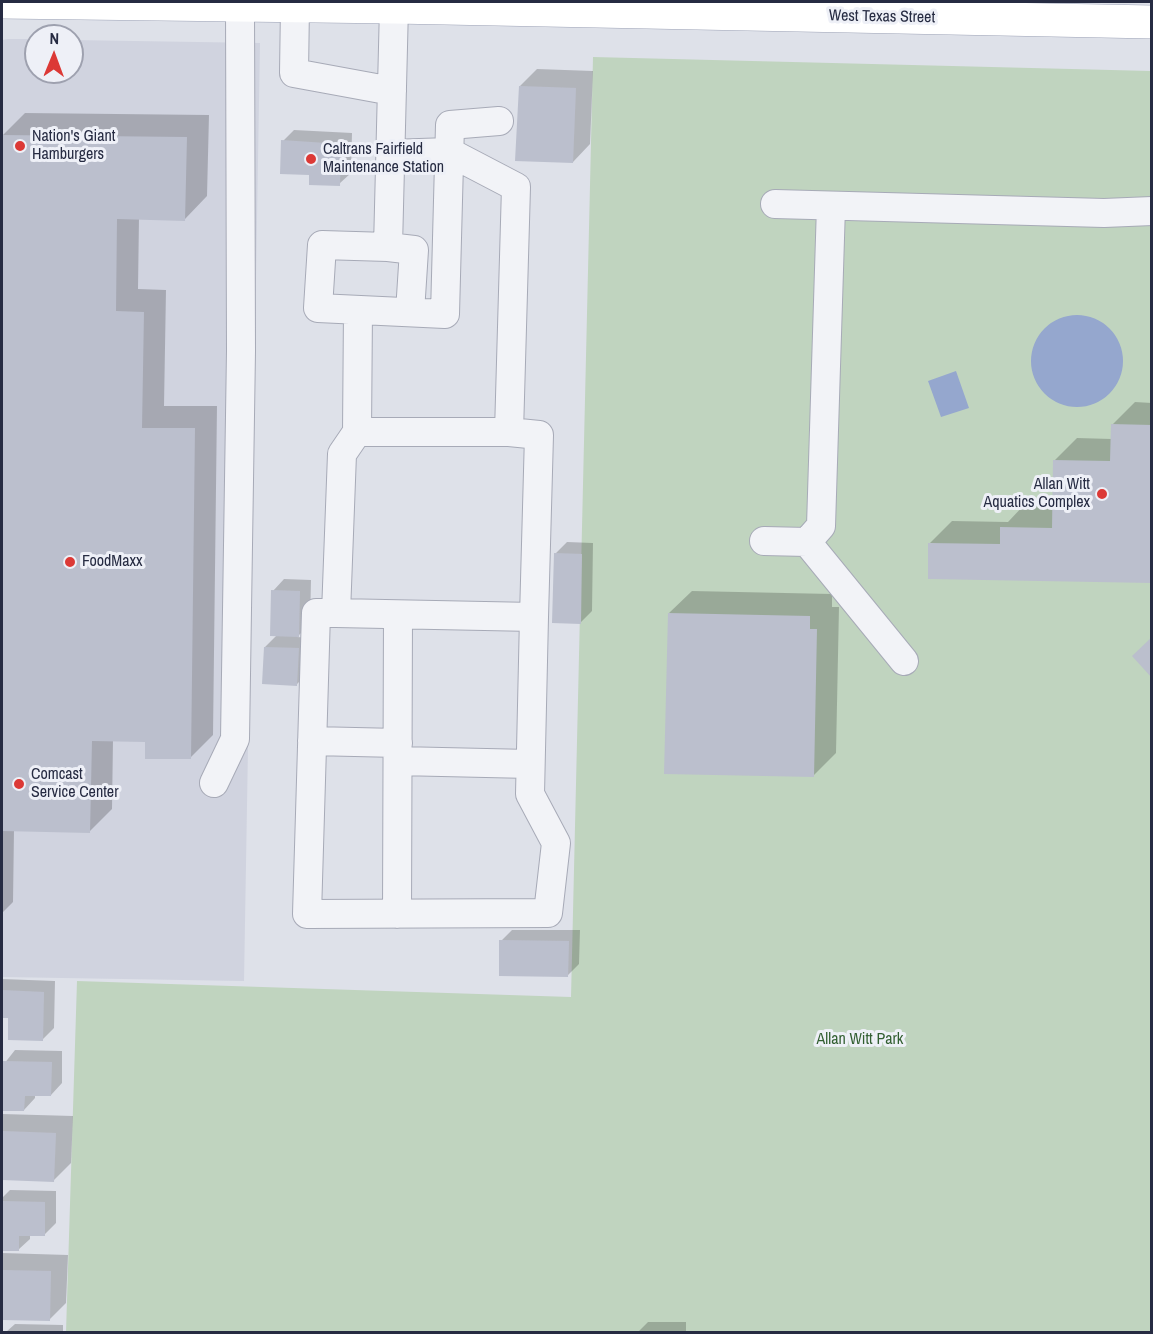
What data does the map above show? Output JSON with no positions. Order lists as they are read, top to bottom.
{
  "streets": {
    "main road": ["West Texas Street"]
  },
  "parks": ["Allan Witt Park"],
  "places": [
    "Nation's Giant Hamburgers",
    "Caltrans Fairfield Maintenance Station",
    "Allan Witt Aquatics Complex",
    "FoodMaxx",
    "Comcast Service Center"
  ],
  "north": "top"
}
